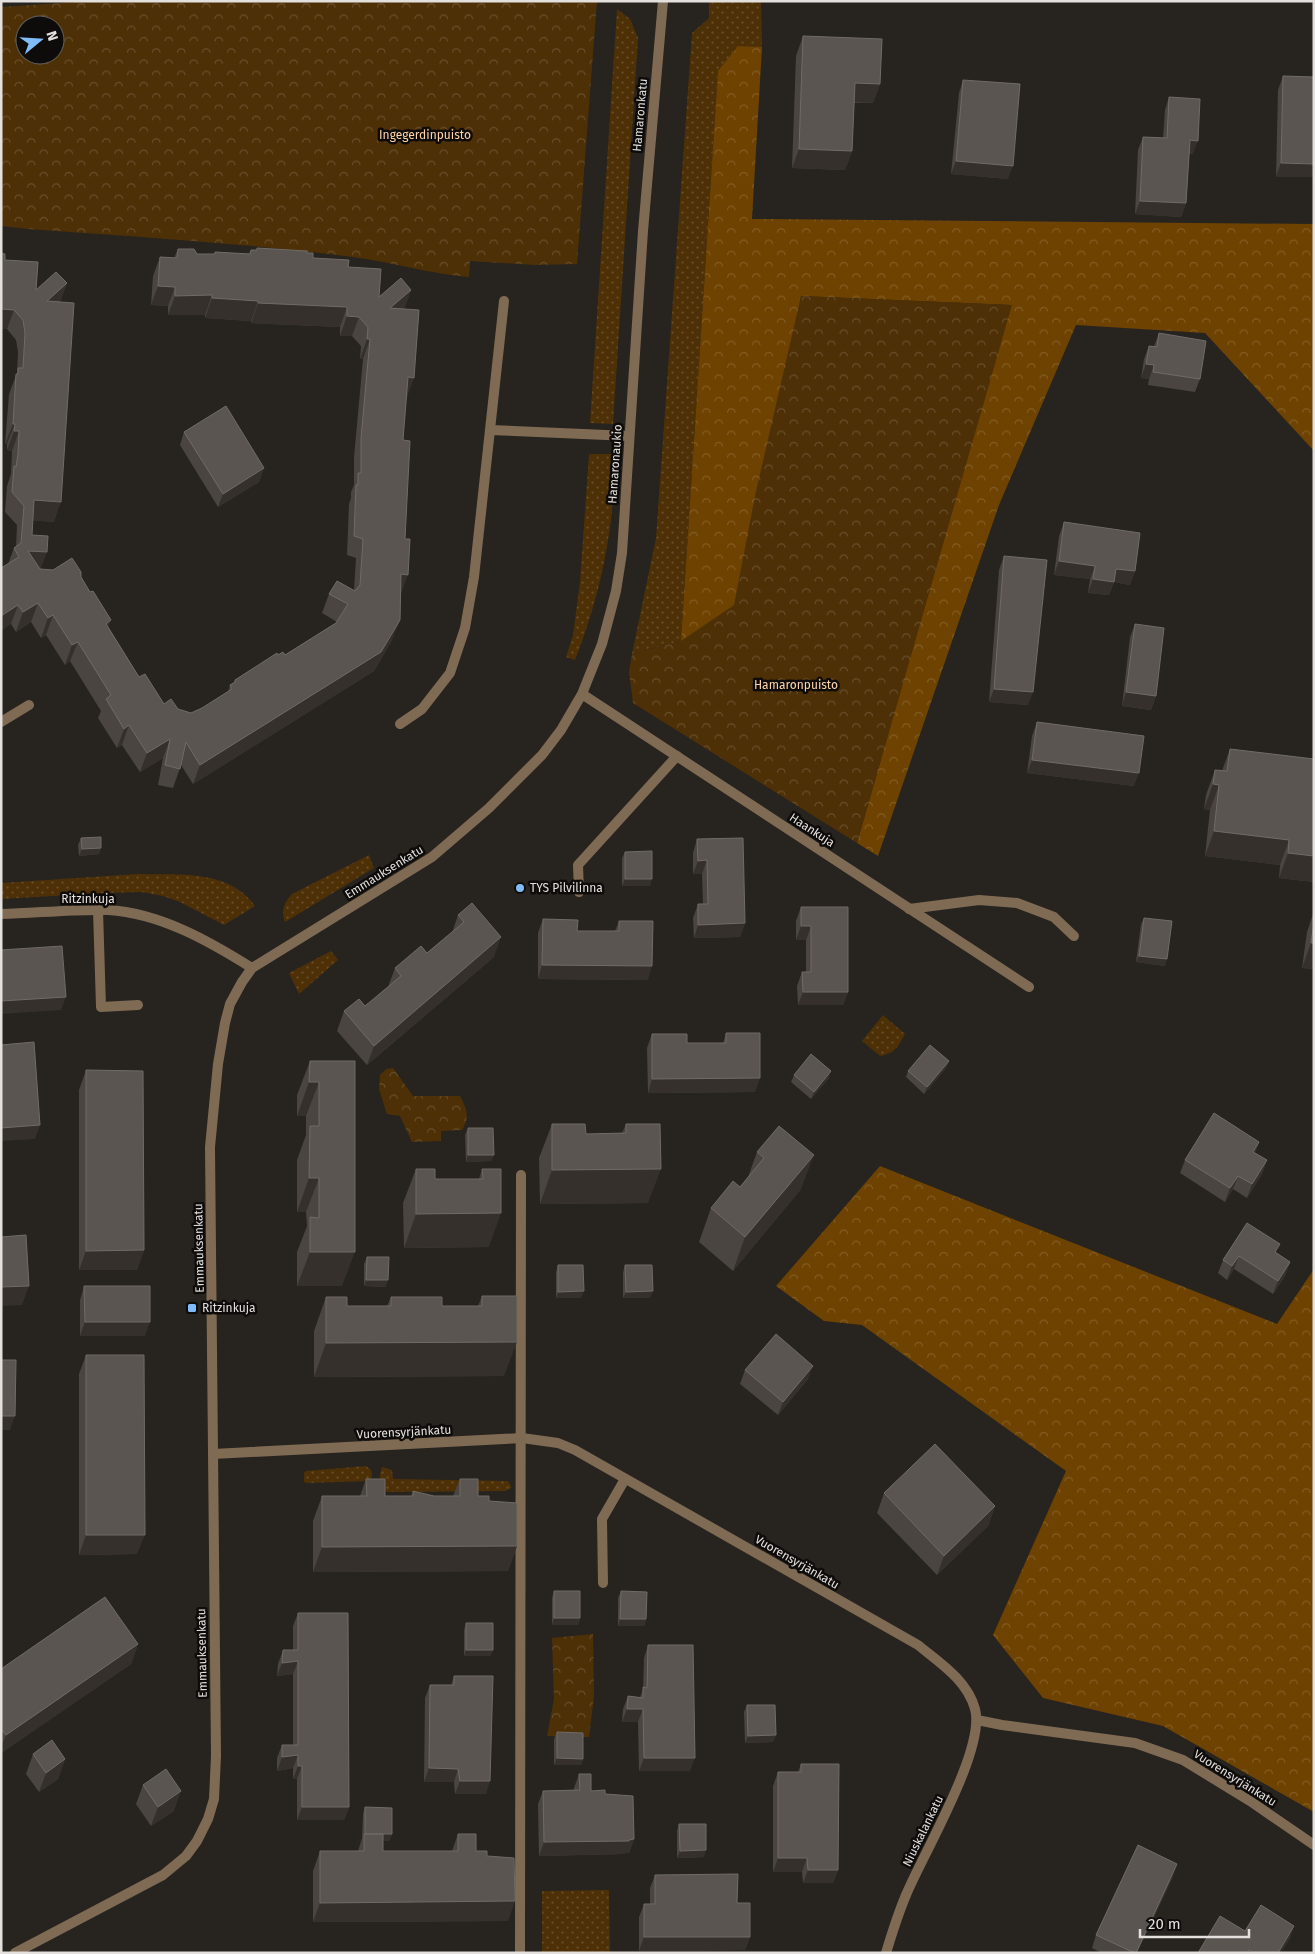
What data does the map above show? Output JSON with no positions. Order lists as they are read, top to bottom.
{
  "streets": {
    "street": [
      "Hamaronkatu",
      "Hamaronaukio",
      "Haankuja",
      "Emmauksenkatu",
      "Ritzinkuja",
      "Vuorensyrjänkatu",
      "Niuskalankatu"
    ]
  },
  "crossings": [
    ["Hamaronkatu", "Hamaronaukio"],
    ["Hamaronaukio", "Haankuja"],
    ["Hamaronaukio", "Emmauksenkatu"],
    ["Haankuja", "Emmauksenkatu"],
    ["Emmauksenkatu", "Ritzinkuja"],
    ["Emmauksenkatu", "Vuorensyrjänkatu"],
    ["Vuorensyrjänkatu", "Niuskalankatu"]
  ],
  "parks": ["Ingegerdinpuisto", "Hamaronpuisto"],
  "places": {
    "other": ["TYS Pilvilinna"],
    "transit": ["Ritzinkuja"]
  },
  "scale_bar": "20 m",
  "north": "right"
}
